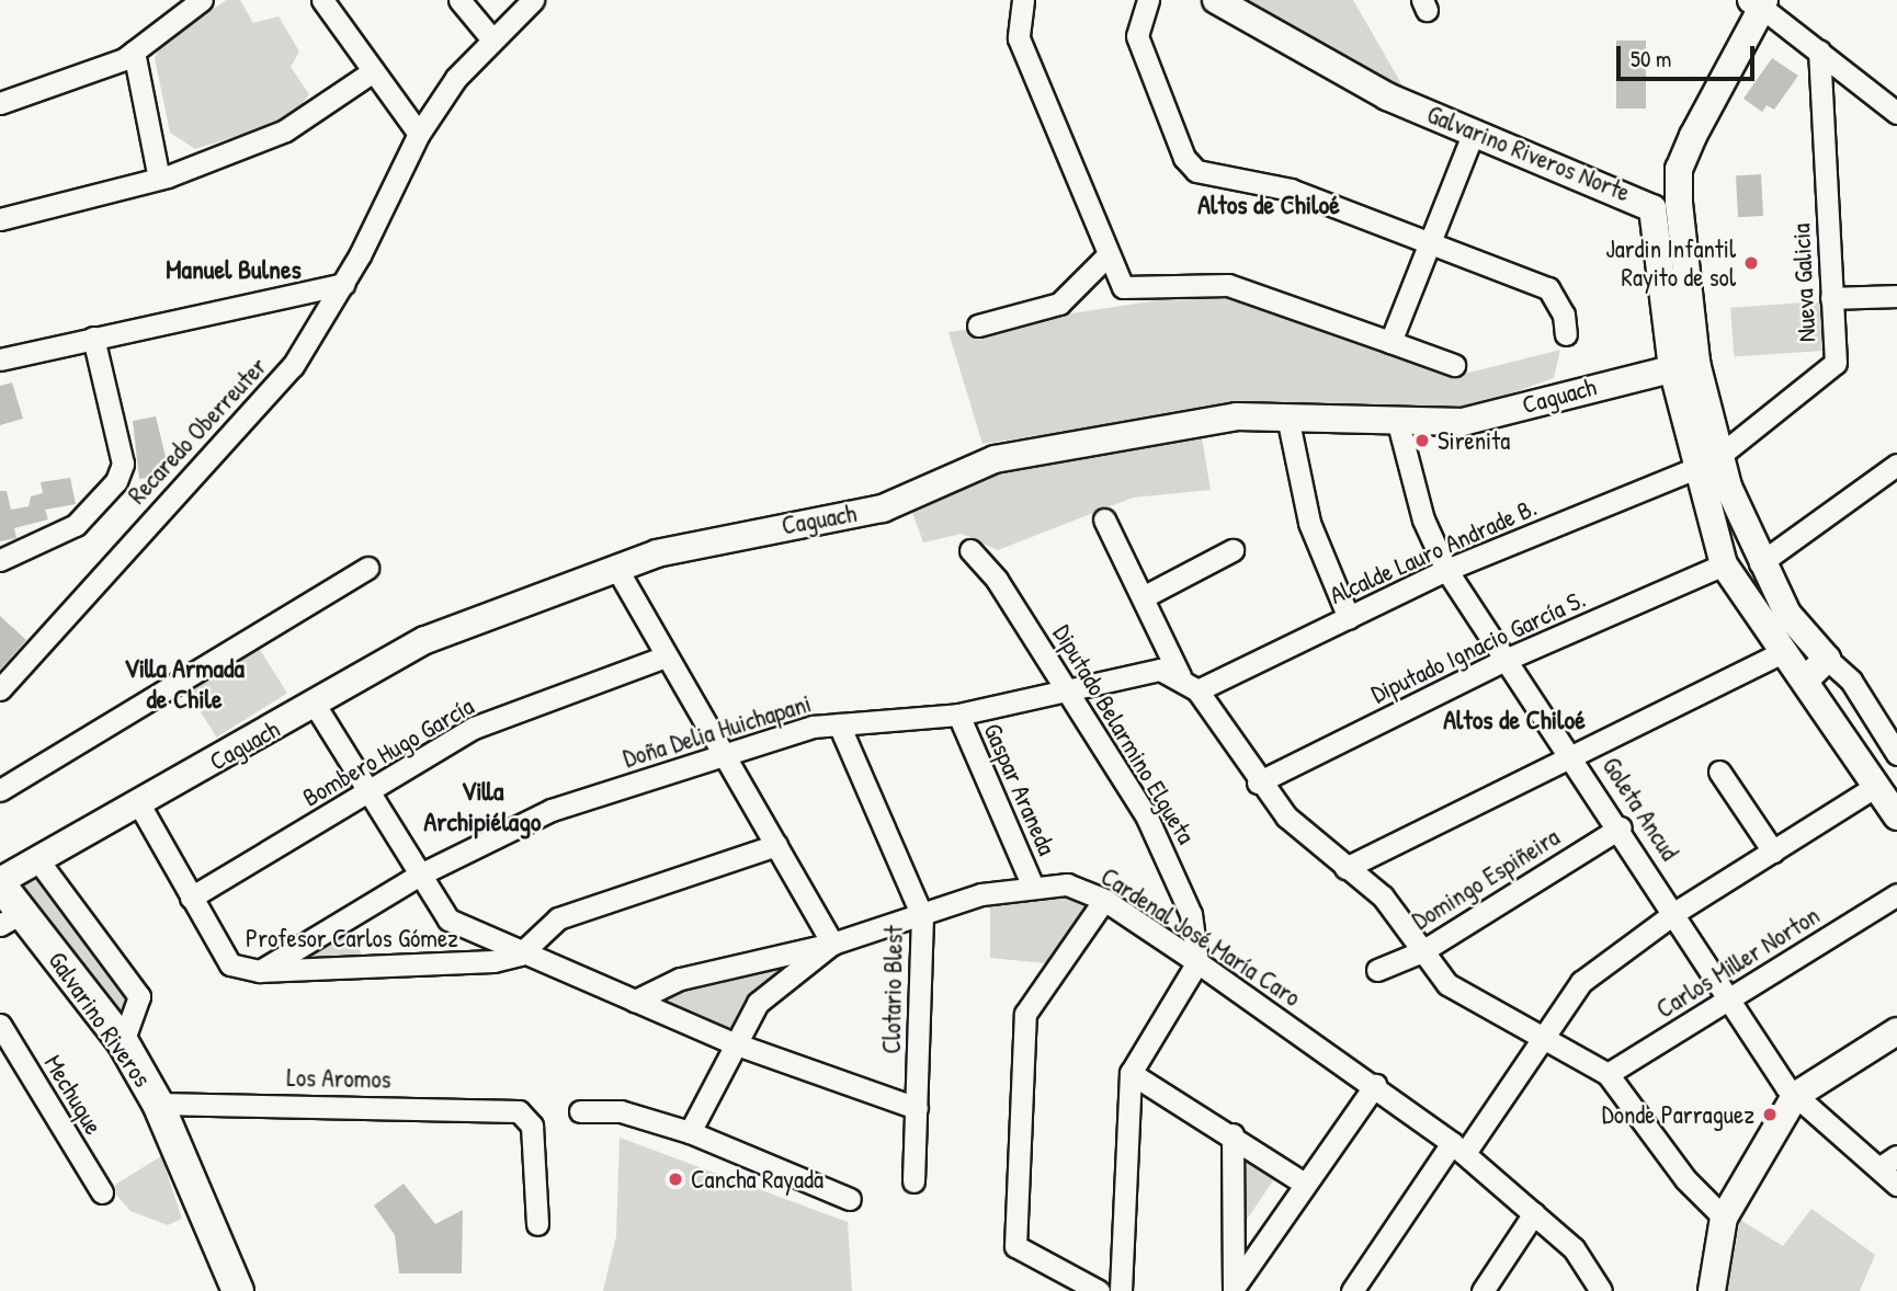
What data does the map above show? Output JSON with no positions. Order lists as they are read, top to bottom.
{
  "streets": {
    "main road": ["Galvarino Riveros"],
    "street": [
      "Galvarino Riveros Norte",
      "Nueva Galicia",
      "Caguach",
      "Recaredo Oberreuter",
      "Alcalde Lauro Andrade B.",
      "Diputado Ignacio García S.",
      "Doña Delia Huichapani",
      "Diputado Belarmino Elgueta",
      "Bombero Hugo García",
      "Gaspar Araneda",
      "Goleta Ancud",
      "Domingo Espiñeira",
      "Cardenal José María Caro",
      "Profesor Carlos Gómez",
      "Carlos Miller Norton",
      "Clotario Blest",
      "Los Aromos",
      "Mechuque"
    ]
  },
  "crossings": [
    ["Galvarino Riveros Norte", "Caguach"],
    ["Galvarino Riveros Norte", "Alcalde Lauro Andrade B."],
    ["Galvarino Riveros Norte", "Diputado Ignacio García S."],
    ["Caguach", "Goleta Ancud"],
    ["Caguach", "Profesor Carlos Gómez"],
    ["Caguach", "Galvarino Riveros"],
    ["Alcalde Lauro Andrade B.", "Goleta Ancud"],
    ["Diputado Ignacio García S.", "Goleta Ancud"],
    ["Doña Delia Huichapani", "Diputado Belarmino Elgueta"],
    ["Doña Delia Huichapani", "Gaspar Araneda"],
    ["Doña Delia Huichapani", "Profesor Carlos Gómez"],
    ["Doña Delia Huichapani", "Clotario Blest"],
    ["Diputado Belarmino Elgueta", "Cardenal José María Caro"],
    ["Bombero Hugo García", "Profesor Carlos Gómez"],
    ["Gaspar Araneda", "Cardenal José María Caro"],
    ["Goleta Ancud", "Domingo Espiñeira"],
    ["Goleta Ancud", "Carlos Miller Norton"],
    ["Cardenal José María Caro", "Clotario Blest"],
    ["Galvarino Riveros", "Los Aromos"]
  ],
  "districts": [
    "Altos de Chiloé",
    "Manuel Bulnes",
    "Villa Armada de Chile",
    "Altos de Chiloé",
    "Villa Archipiélago"
  ],
  "places": [
    "Jardin Infantil Rayito de sol",
    "Sirenita",
    "Donde Parraguez",
    "Cancha Rayada"
  ],
  "scale_bar": "50 m"
}
